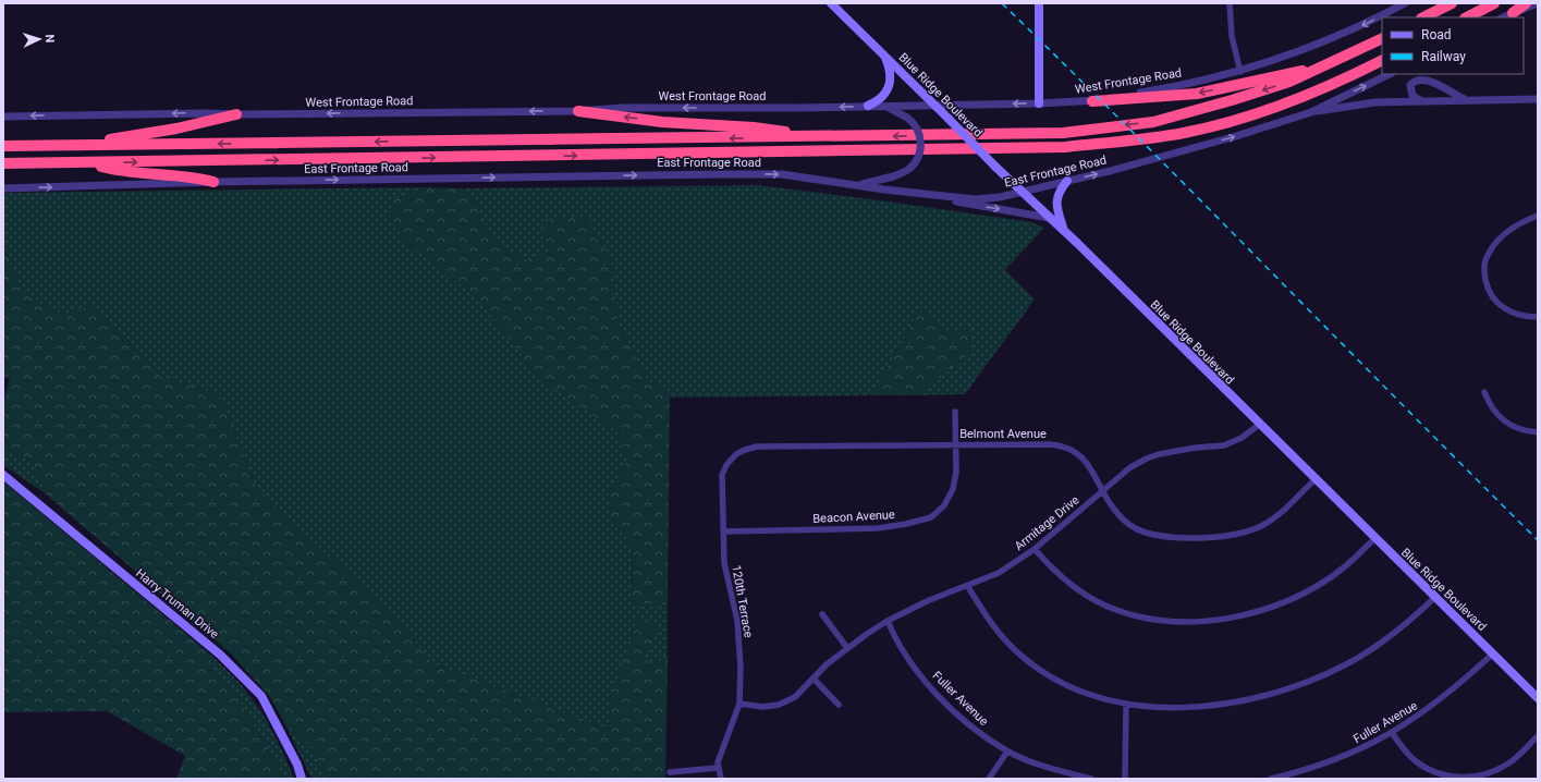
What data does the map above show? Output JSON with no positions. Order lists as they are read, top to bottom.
{
  "streets": {
    "main road": ["Blue Ridge Boulevard", "Harry Truman Drive"],
    "street": [
      "West Frontage Road",
      "East Frontage Road",
      "Belmont Avenue",
      "Beacon Avenue",
      "Armitage Drive",
      "120th Terrace",
      "Fuller Avenue"
    ]
  },
  "crossings": [
    ["West Frontage Road", "Blue Ridge Boulevard"],
    ["Blue Ridge Boulevard", "East Frontage Road"],
    ["Blue Ridge Boulevard", "Belmont Avenue"],
    ["Blue Ridge Boulevard", "Armitage Drive"],
    ["Blue Ridge Boulevard", "Fuller Avenue"],
    ["Belmont Avenue", "Beacon Avenue"],
    ["Belmont Avenue", "Armitage Drive"],
    ["Belmont Avenue", "120th Terrace"],
    ["Beacon Avenue", "120th Terrace"],
    ["Armitage Drive", "120th Terrace"],
    ["Armitage Drive", "Fuller Avenue"]
  ],
  "one_way": ["West Frontage Road", "East Frontage Road"],
  "legend": ["Road", "Railway"],
  "north": "right"
}
